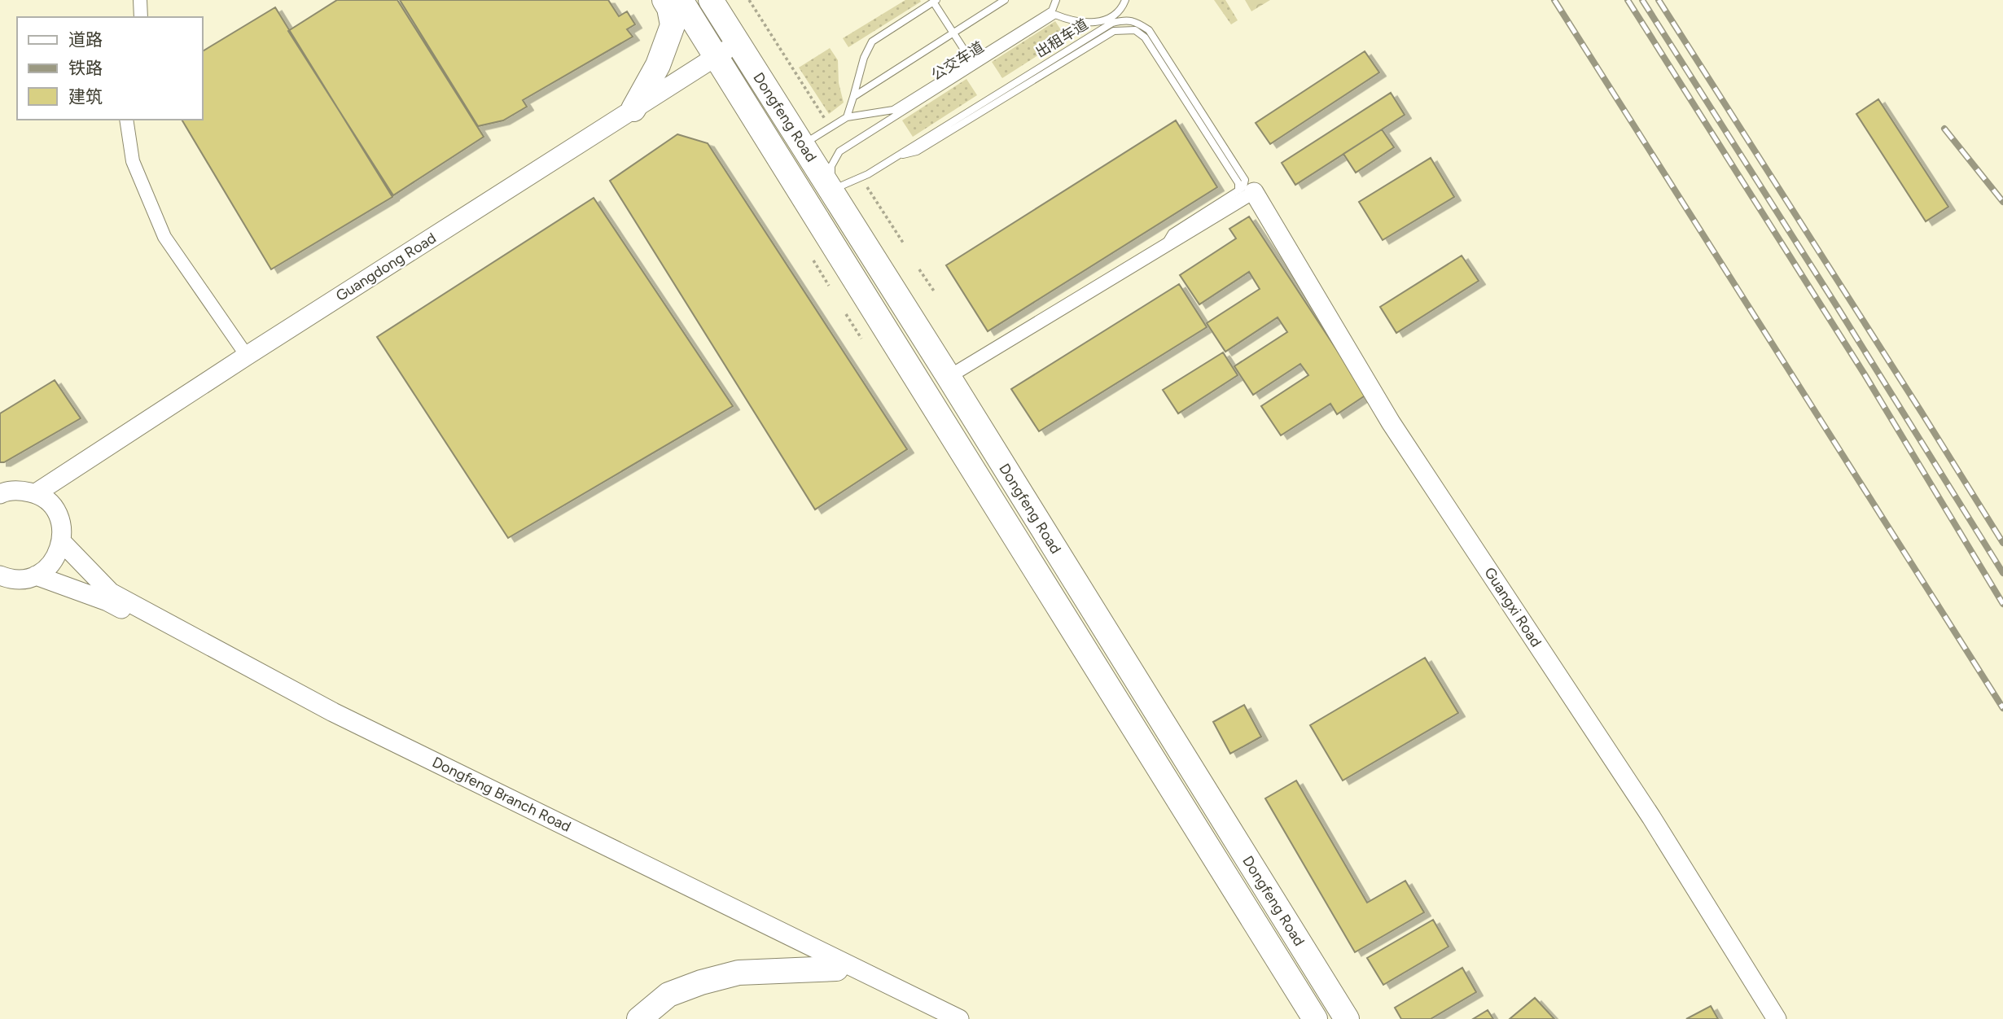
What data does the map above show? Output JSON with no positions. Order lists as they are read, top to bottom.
{
  "streets": {
    "highway": ["Dongfeng Road"],
    "main road": ["Guangdong Road", "Guangxi Road", "Dongfeng Branch Road"],
    "lane": ["出租车道", "公交车道"]
  },
  "crossings": [
    ["出租车道", "公交车道"],
    ["出租车道", "Dongfeng Road"],
    ["出租车道", "Guangxi Road"],
    ["公交车道", "Dongfeng Road"],
    ["Dongfeng Road", "Guangdong Road"]
  ],
  "legend": ["道路", "铁路", "建筑"]
}
